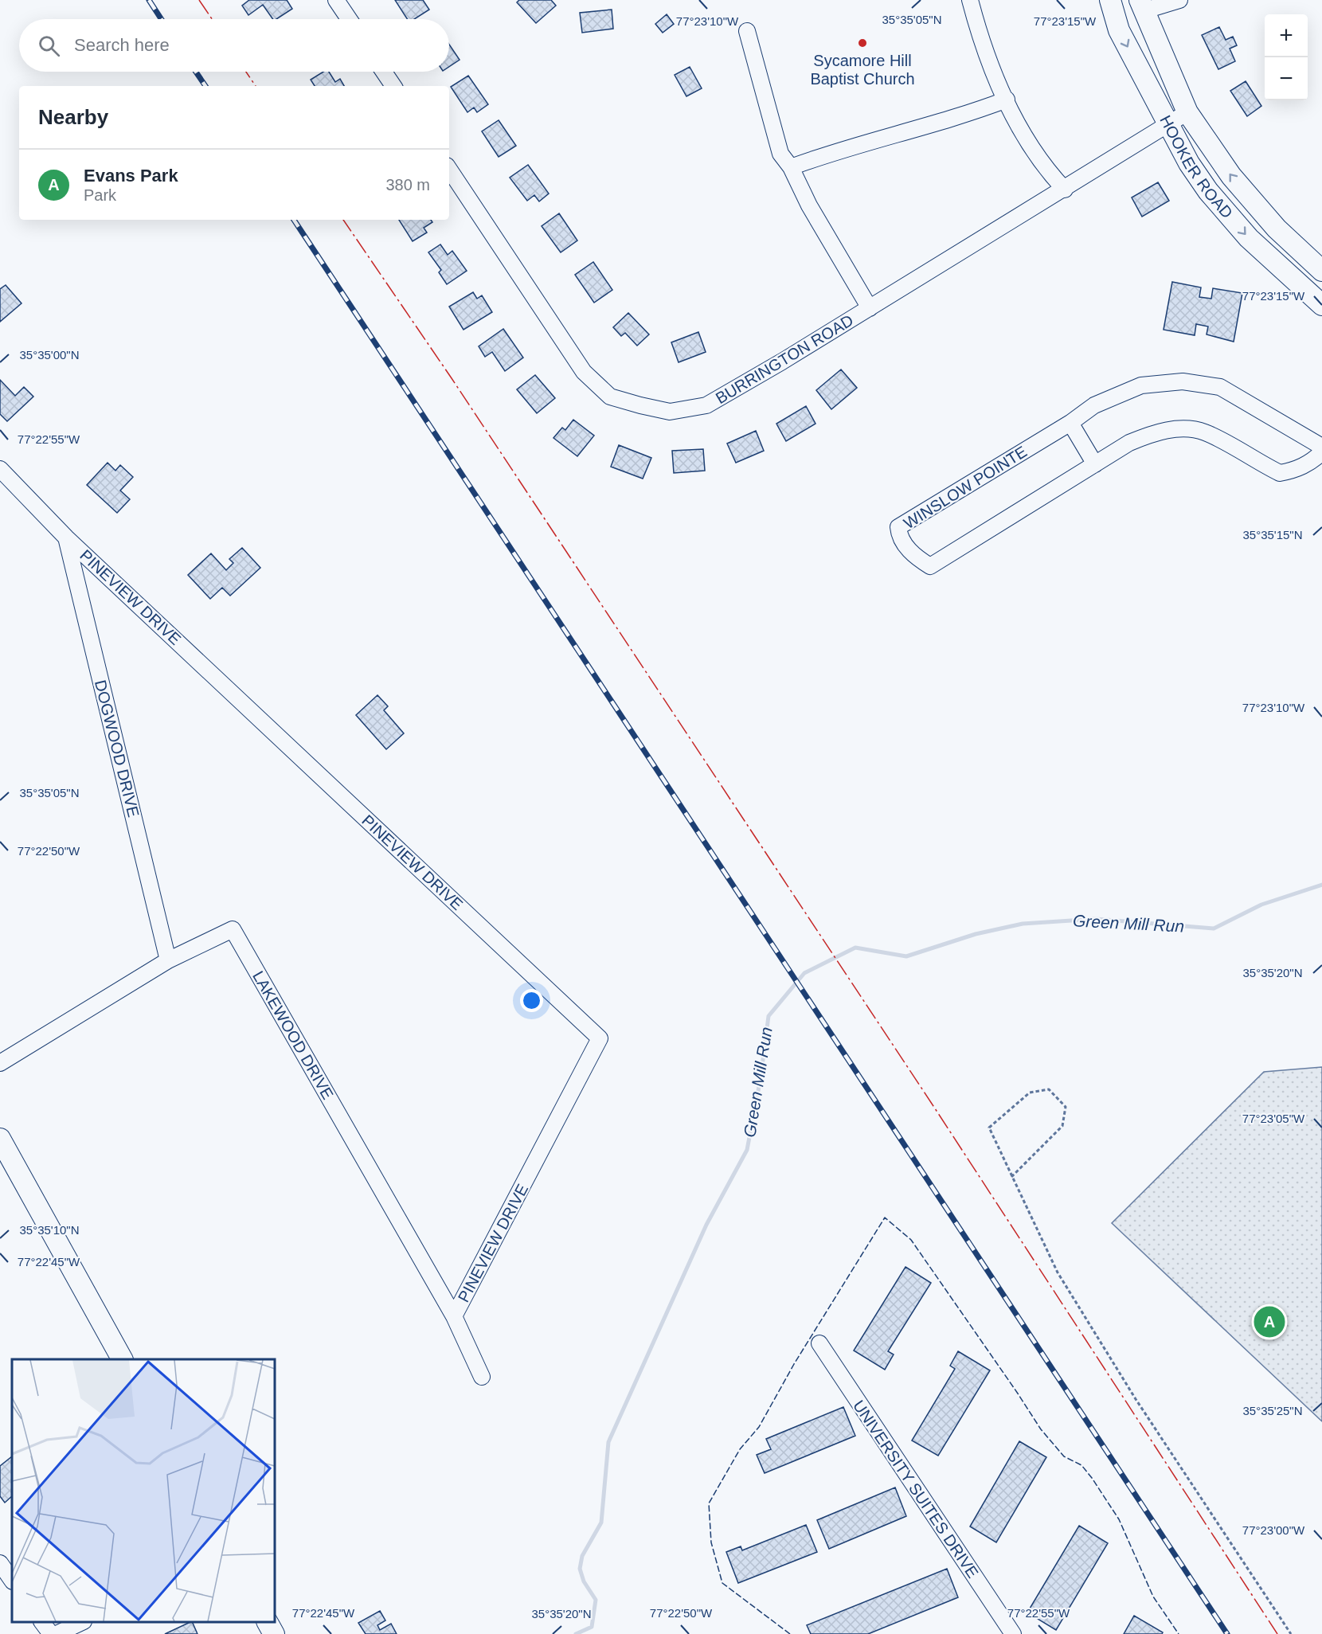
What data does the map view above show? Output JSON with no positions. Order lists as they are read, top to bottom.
{
  "streets": {
    "main road": ["HOOKER ROAD"],
    "street": [
      "BURRINGTON ROAD",
      "WINSLOW POINTE",
      "PINEVIEW DRIVE",
      "DOGWOOD DRIVE",
      "LAKEWOOD DRIVE",
      "UNIVERSITY SUITES DRIVE"
    ]
  },
  "crossings": [
    ["HOOKER ROAD", "BURRINGTON ROAD"],
    ["PINEVIEW DRIVE", "DOGWOOD DRIVE"],
    ["PINEVIEW DRIVE", "LAKEWOOD DRIVE"],
    ["DOGWOOD DRIVE", "LAKEWOOD DRIVE"]
  ],
  "water": ["Green Mill Run"],
  "places": ["Sycamore Hill Baptist Church"],
  "page": {
    "map_buttons": ["+", "−"],
    "search": "Search here",
    "heading": "Nearby",
    "list": [
      {
        "mark": "A",
        "name": "Evans Park",
        "note": "Park",
        "value": "380 m"
      }
    ],
    "pins": "A"
  },
  "coordinates": [
    "35°35'05\"N",
    "77°23'10\"W",
    "77°23'15\"W",
    "35°35'00\"N",
    "77°22'55\"W",
    "35°35'15\"N",
    "77°22'50\"W",
    "35°35'20\"N",
    "77°23'05\"W",
    "35°35'10\"N",
    "77°22'45\"W",
    "35°35'25\"N",
    "77°23'00\"W"
  ]
}
